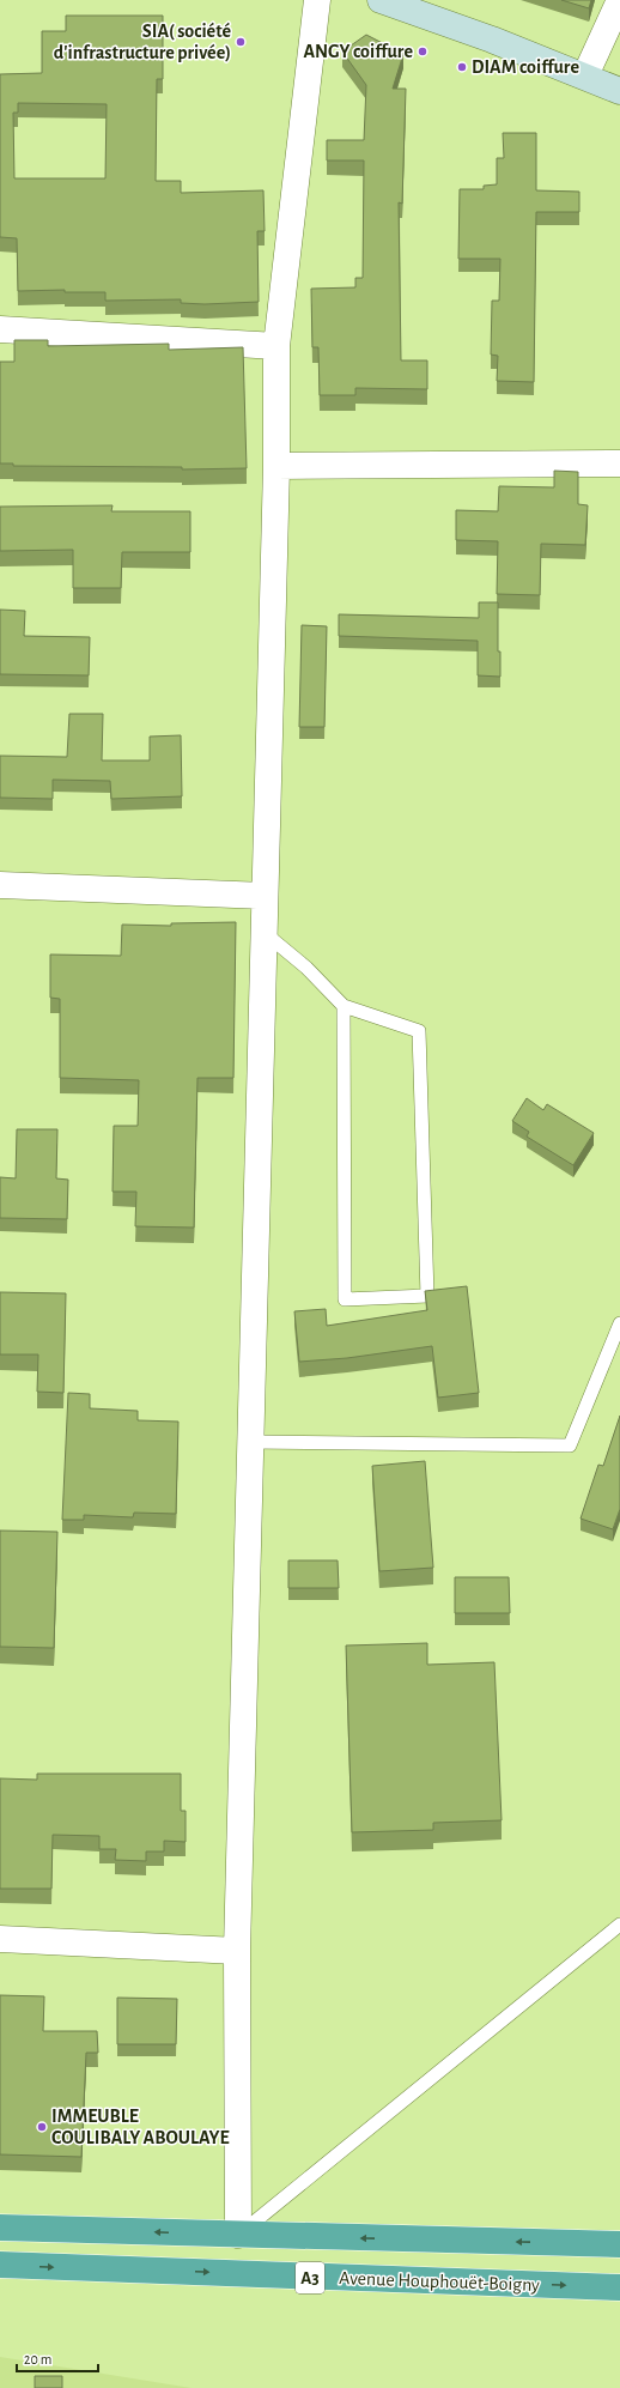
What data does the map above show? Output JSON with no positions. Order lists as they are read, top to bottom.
{
  "streets": {
    "highway": ["A3", "Avenue Houphouët-Boigny"]
  },
  "places": [
    "SIA( société d'infrastructure privée)",
    "ANGY coiffure",
    "DIAM coiffure",
    "IMMEUBLE COULIBALY ABOULAYE"
  ],
  "scale_bar": "20 m"
}
